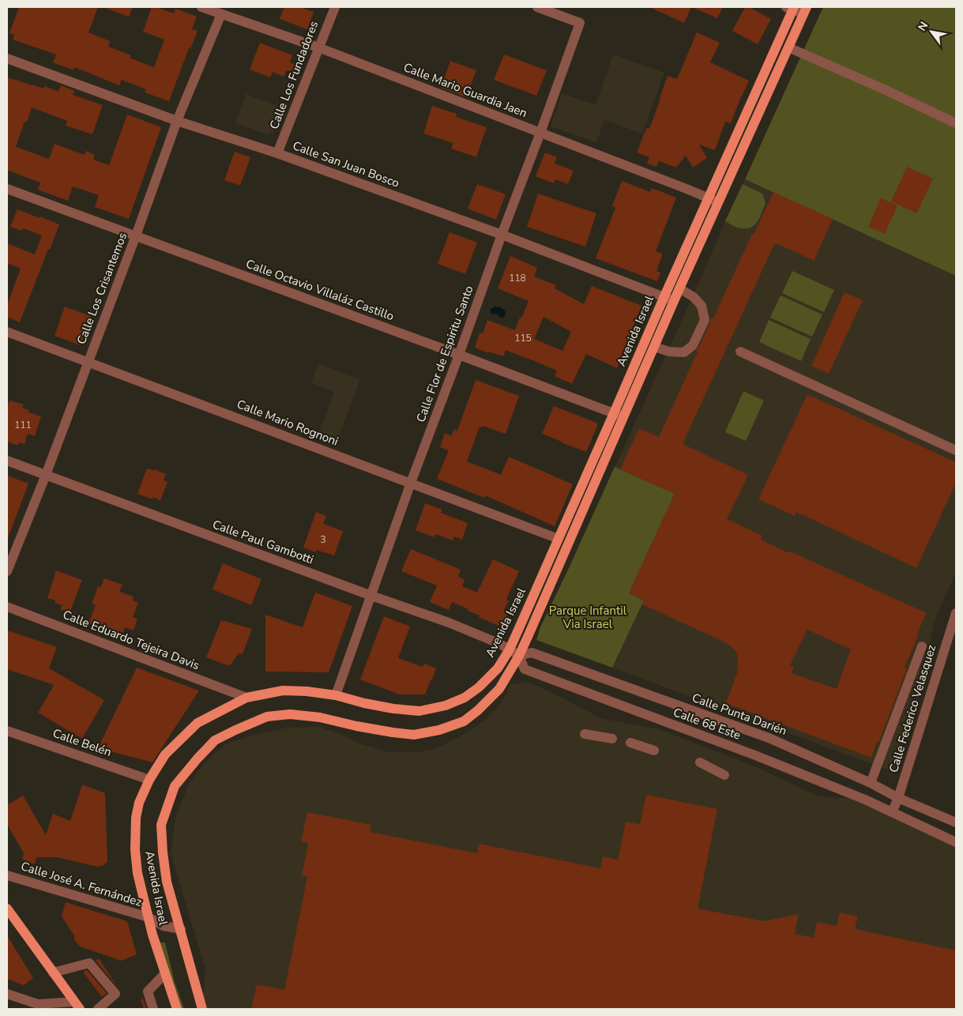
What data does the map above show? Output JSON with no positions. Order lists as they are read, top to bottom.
{
  "streets": {
    "main road": ["Avenida Israel"],
    "street": [
      "Calle Los Fundadores",
      "Calle Mario Guardia Jaen",
      "Calle San Juan Bosco",
      "Calle Los Crisantemos",
      "Calle Octavio Villaláz Castillo",
      "Calle Flor de Espiritu Santo",
      "Calle Mario Rognoni",
      "Calle Paul Gambotti",
      "Calle Eduardo Tejeira Davis",
      "Calle Federico Velasquez",
      "Calle Punta Darién",
      "Calle 68 Este",
      "Calle Belén",
      "Calle José A. Fernández"
    ]
  },
  "crossings": [
    ["Calle Los Fundadores", "Calle Mario Guardia Jaen"],
    ["Calle Los Fundadores", "Calle San Juan Bosco"],
    ["Calle Mario Guardia Jaen", "Calle Los Crisantemos"],
    ["Calle Mario Guardia Jaen", "Avenida Israel"],
    ["Calle Mario Guardia Jaen", "Calle Flor de Espiritu Santo"],
    ["Calle San Juan Bosco", "Calle Los Crisantemos"],
    ["Calle San Juan Bosco", "Avenida Israel"],
    ["Calle San Juan Bosco", "Calle Flor de Espiritu Santo"],
    ["Calle Los Crisantemos", "Calle Octavio Villaláz Castillo"],
    ["Calle Los Crisantemos", "Calle Mario Rognoni"],
    ["Calle Los Crisantemos", "Calle Paul Gambotti"],
    ["Calle Octavio Villaláz Castillo", "Avenida Israel"],
    ["Calle Octavio Villaláz Castillo", "Calle Flor de Espiritu Santo"],
    ["Avenida Israel", "Calle Flor de Espiritu Santo"],
    ["Avenida Israel", "Calle Mario Rognoni"],
    ["Avenida Israel", "Calle Paul Gambotti"],
    ["Avenida Israel", "Calle Eduardo Tejeira Davis"],
    ["Avenida Israel", "Calle Punta Darién"],
    ["Avenida Israel", "Calle 68 Este"],
    ["Avenida Israel", "Calle Belén"],
    ["Avenida Israel", "Calle José A. Fernández"],
    ["Calle Flor de Espiritu Santo", "Calle Mario Rognoni"],
    ["Calle Flor de Espiritu Santo", "Calle Paul Gambotti"],
    ["Calle Federico Velasquez", "Calle Punta Darién"],
    ["Calle Federico Velasquez", "Calle 68 Este"],
    ["Calle Punta Darién", "Calle 68 Este"]
  ],
  "parks": ["Parque Infantil Via Israel"],
  "house_numbers": [
    "118",
    "115",
    "111",
    "3"
  ],
  "north": "top left"
}
